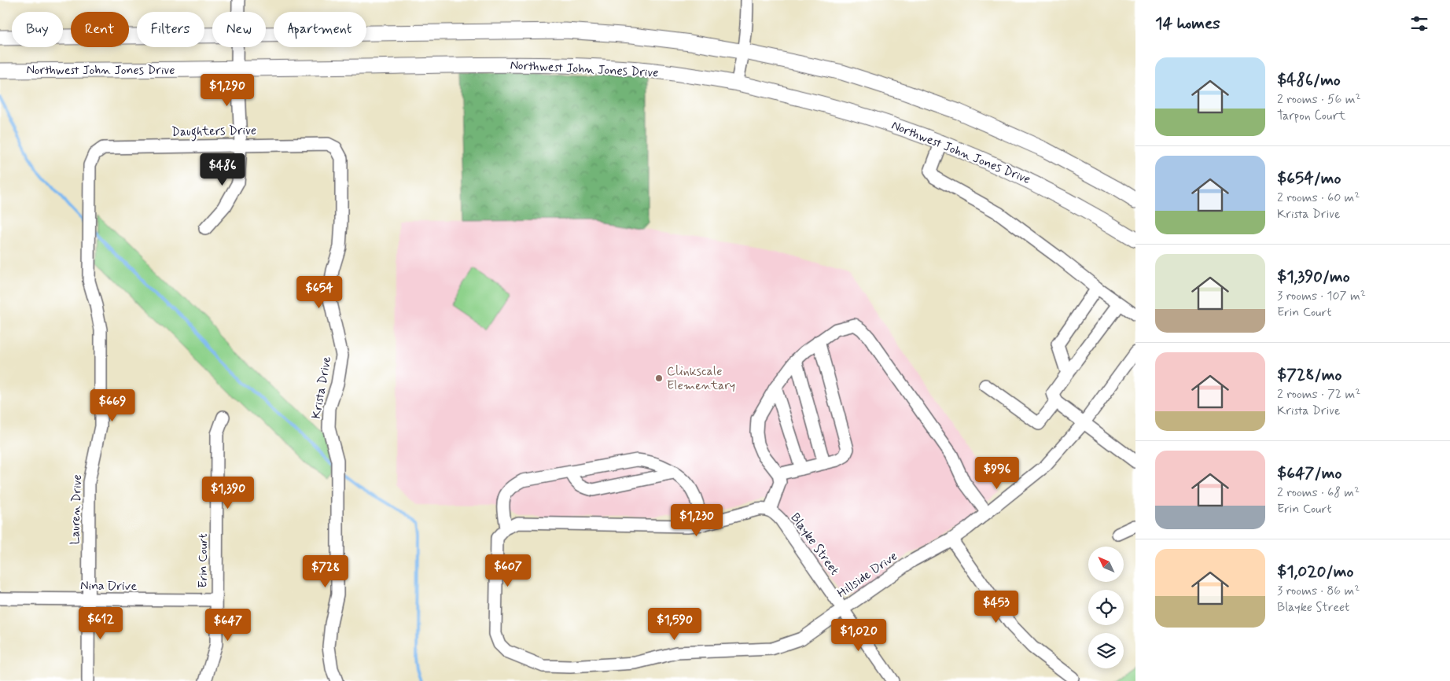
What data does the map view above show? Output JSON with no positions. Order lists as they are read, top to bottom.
{
  "streets": {
    "main road": ["Northwest John Jones Drive"],
    "street": [
      "Daughters Drive",
      "Krista Drive",
      "Lauren Drive",
      "Blayke Street",
      "Erin Court",
      "Hillside Drive",
      "Nina Drive"
    ]
  },
  "crossings": [
    ["Daughters Drive", "Krista Drive"],
    ["Daughters Drive", "Lauren Drive"],
    ["Lauren Drive", "Nina Drive"],
    ["Blayke Street", "Hillside Drive"],
    ["Erin Court", "Nina Drive"]
  ],
  "places": ["Clinkscale Elementary"],
  "north": "top left",
  "page": {
    "heading": "14 homes",
    "chip": [
      "Buy",
      "Rent",
      "Filters",
      "New",
      "Apartment"
    ],
    "list": [
      {
        "name": "$486/mo",
        "note": "2 rooms · 56 m² · Tarpon Court"
      },
      {
        "name": "$654/mo",
        "note": "2 rooms · 60 m² · Krista Drive"
      },
      {
        "name": "$1,390/mo",
        "note": "3 rooms · 107 m² · Erin Court"
      },
      {
        "name": "$728/mo",
        "note": "2 rooms · 72 m² · Krista Drive"
      },
      {
        "name": "$647/mo",
        "note": "2 rooms · 68 m² · Erin Court"
      },
      {
        "name": "$1,020/mo",
        "note": "3 rooms · 86 m² · Blayke Street"
      }
    ],
    "price": [
      "$1,290",
      "$486",
      "$654",
      "$669",
      "$996",
      "$1,390",
      "$1,230",
      "$607",
      "$728",
      "$453",
      "$612",
      "$1,590",
      "$647",
      "$1,020"
    ]
  }
}
